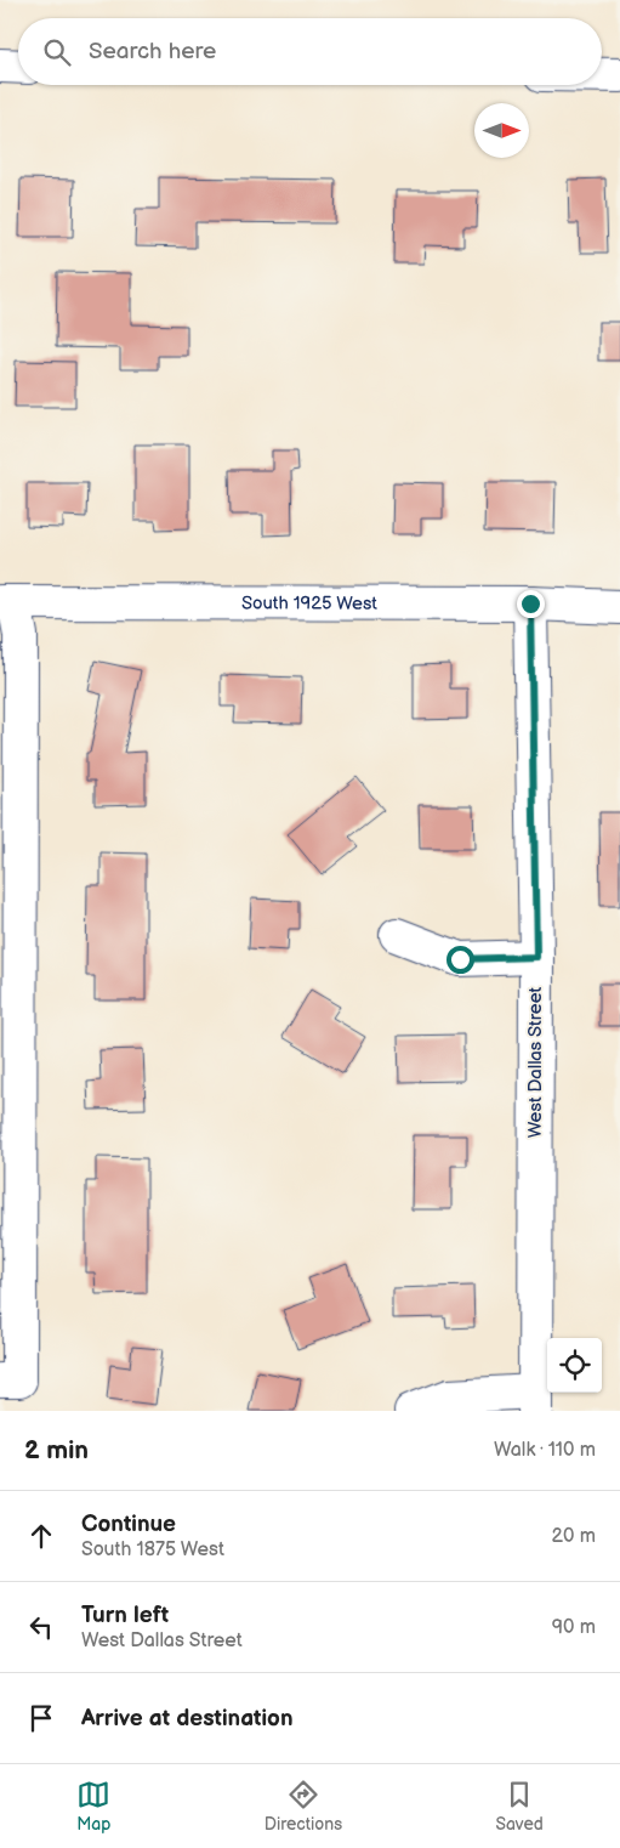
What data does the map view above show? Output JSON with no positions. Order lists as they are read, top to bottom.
{
  "streets": {
    "street": ["South 1925 West", "West Dallas Street"]
  },
  "crossings": [
    ["South 1925 West", "West Dallas Street"]
  ],
  "north": "right",
  "page": {
    "search": "Search here",
    "heading": ["2 min", "Walk · 110 m"],
    "list": [
      ["Continue", "South 1875 West", "20 m"],
      ["Turn left", "West Dallas Street", "90 m"],
      "Arrive at destination"
    ],
    "nav": ["Map", "Directions", "Saved"]
  }
}
